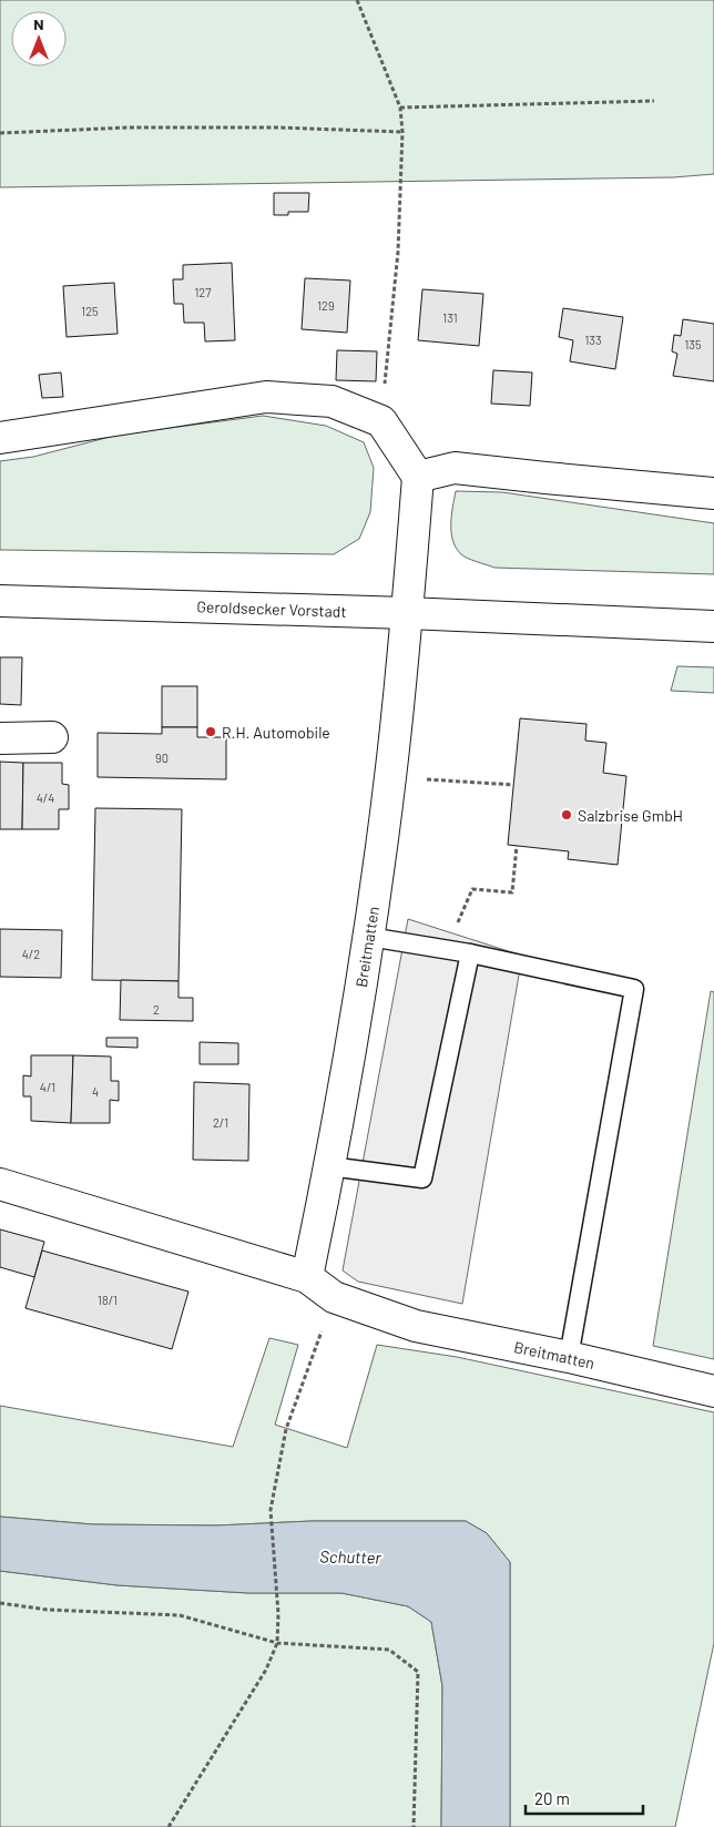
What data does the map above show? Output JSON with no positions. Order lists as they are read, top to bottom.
{
  "streets": {
    "street": ["Geroldsecker Vorstadt", "Breitmatten"]
  },
  "crossings": [
    ["Geroldsecker Vorstadt", "Breitmatten"]
  ],
  "water": ["Schutter"],
  "places": ["R.H. Automobile", "Salzbrise GmbH"],
  "house_numbers": [
    "127",
    "129",
    "125",
    "131",
    "133",
    "135",
    "90",
    "4/4",
    "4/2",
    "2",
    "4/1",
    "4",
    "2/1",
    "18/1"
  ],
  "scale_bar": "20 m",
  "north": "top"
}
